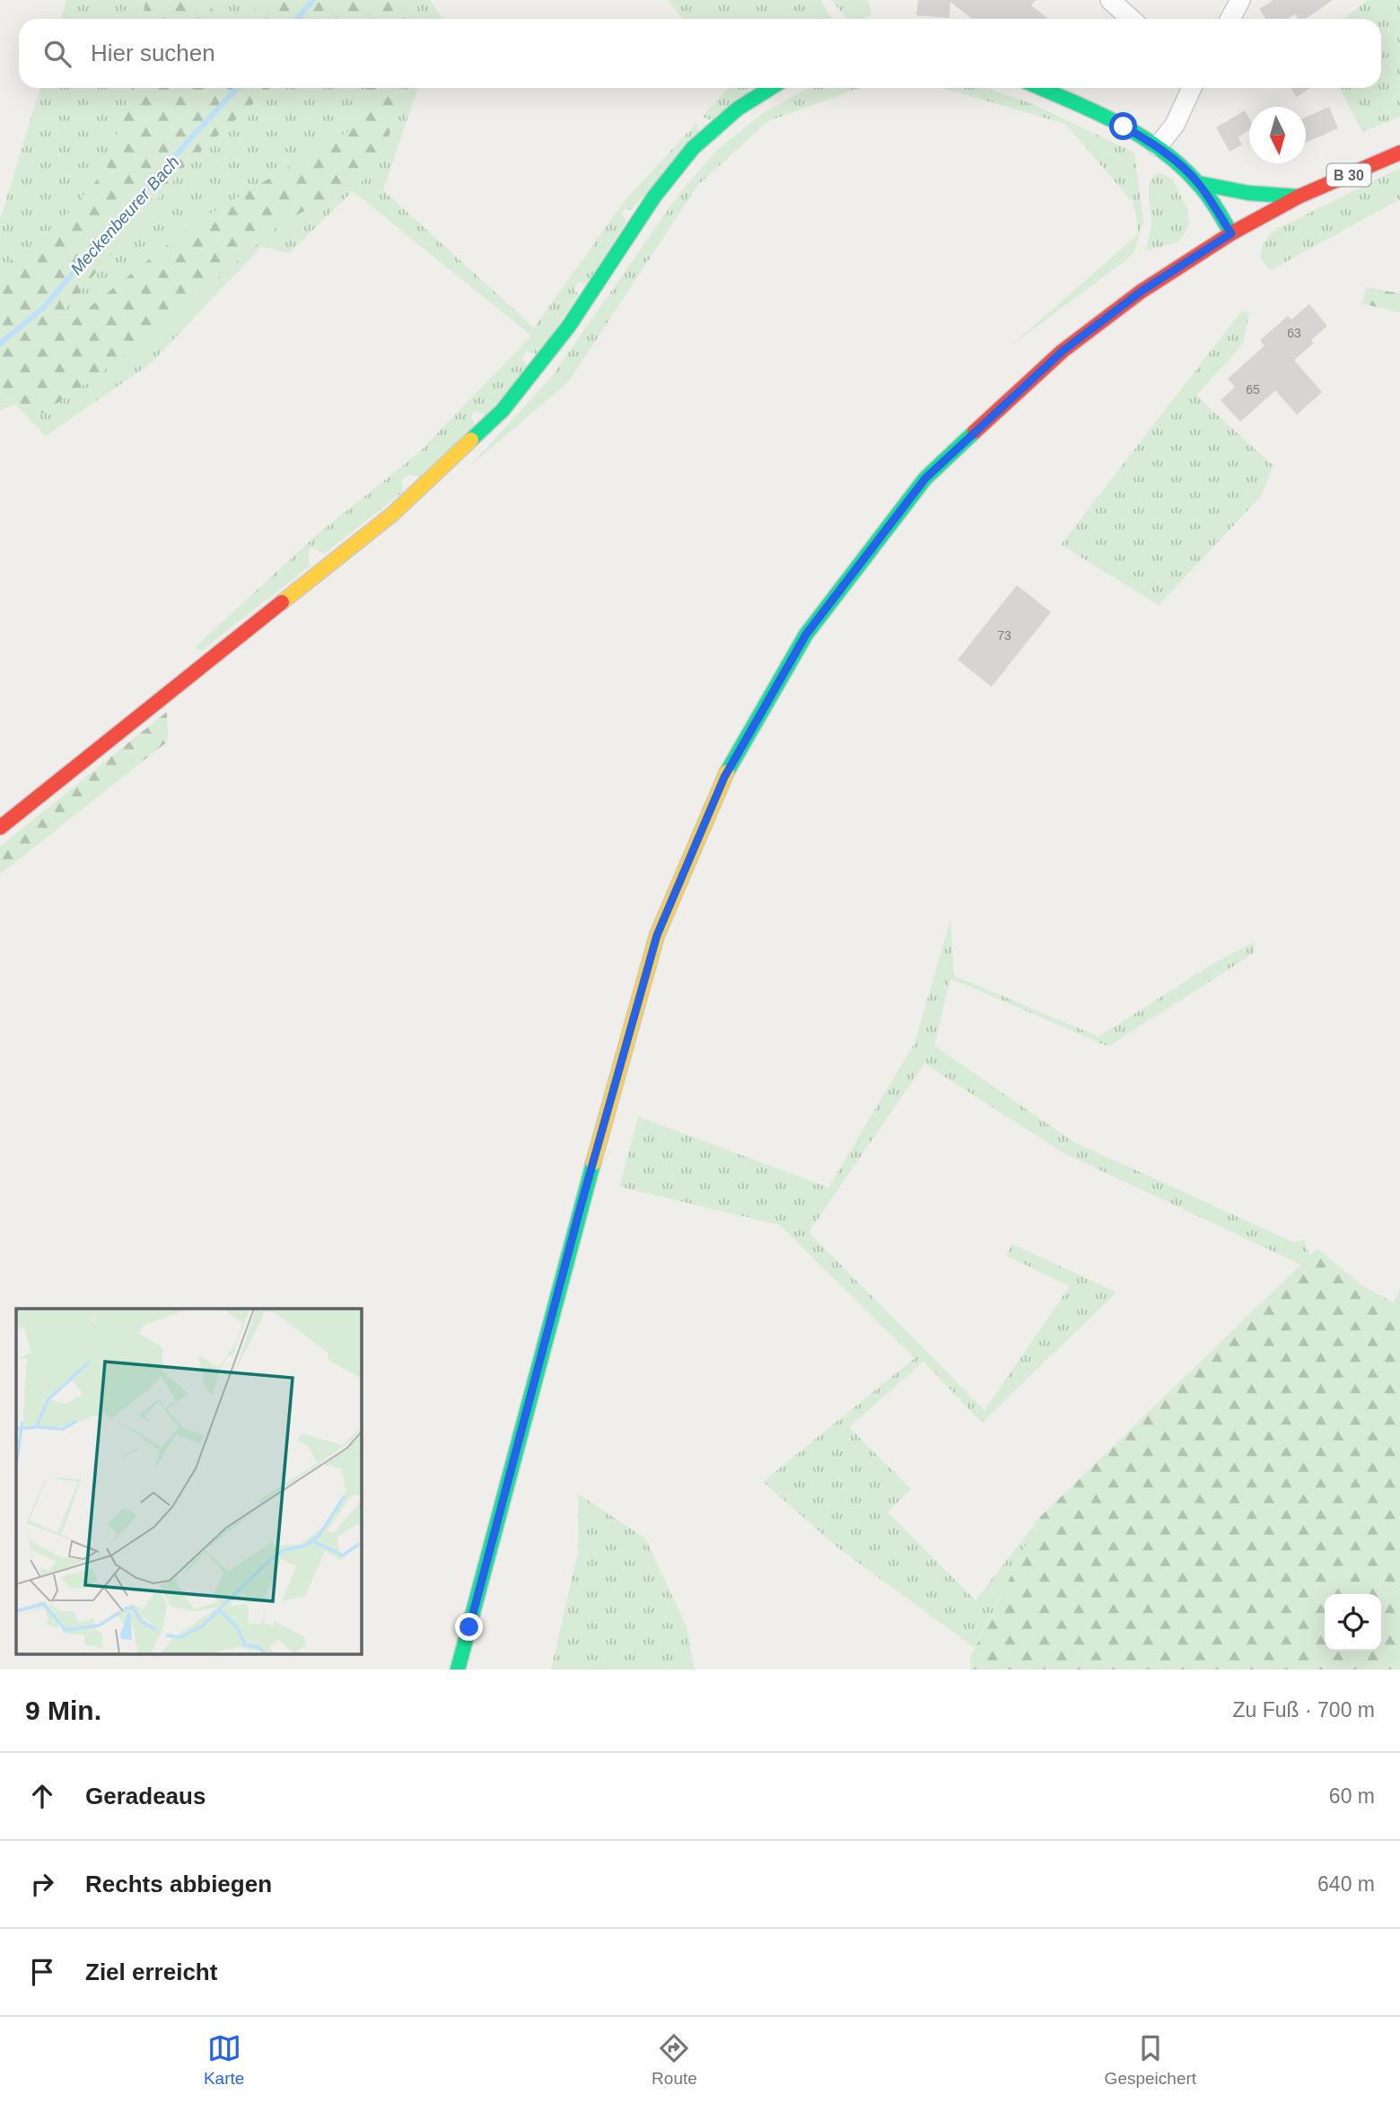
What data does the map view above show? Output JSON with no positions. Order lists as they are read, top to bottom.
{
  "streets": {
    "main road": ["B 30"]
  },
  "water": ["Meckenbeurer Bach"],
  "house_numbers": ["63", "65", "73"],
  "north": "bottom",
  "page": {
    "search": "Hier suchen",
    "heading": ["9 Min.", "Zu Fuß · 700 m"],
    "list": [
      ["Geradeaus", "60 m"],
      ["Rechts abbiegen", "640 m"],
      "Ziel erreicht"
    ],
    "nav": ["Karte", "Route", "Gespeichert"]
  }
}
